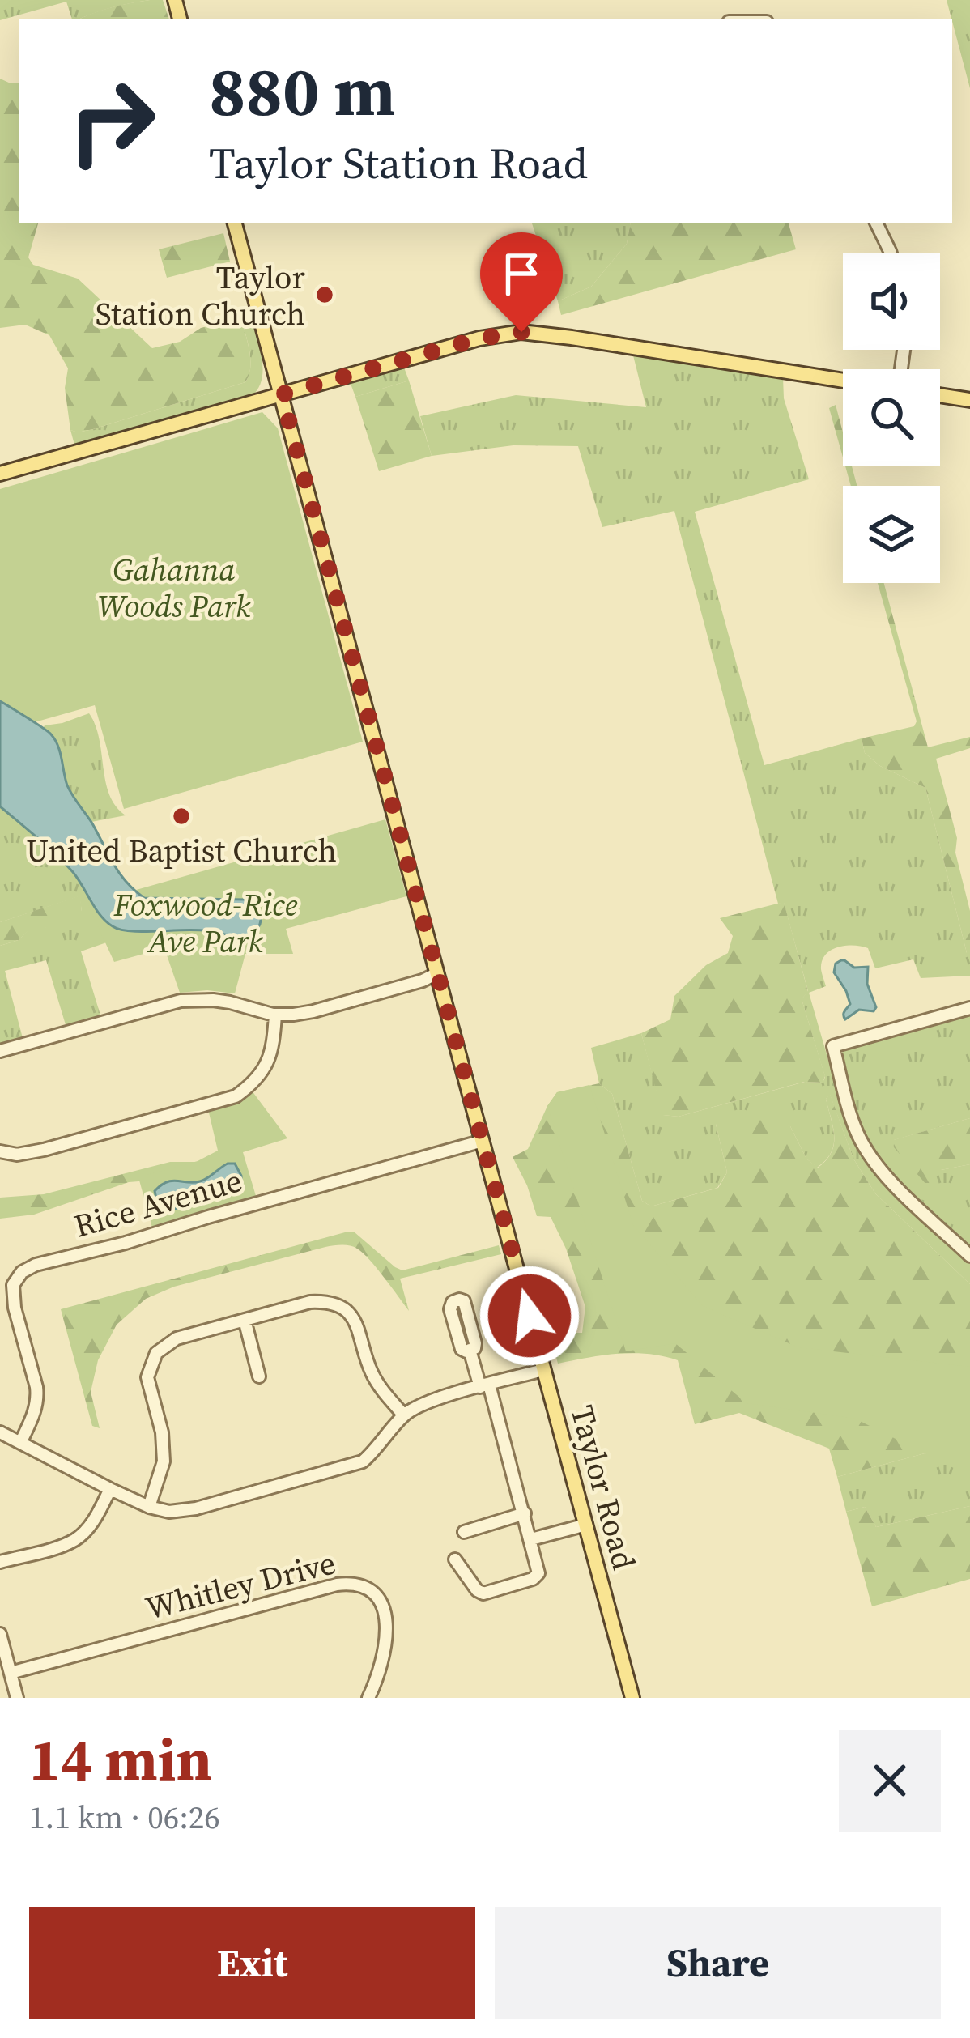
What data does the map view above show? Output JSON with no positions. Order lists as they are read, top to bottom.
{
  "streets": {
    "main road": ["Taylor Road"],
    "street": ["Rice Avenue", "Whitley Drive"]
  },
  "crossings": [
    ["Rice Avenue", "Taylor Road"]
  ],
  "parks": ["Gahanna Woods Park", "Foxwood-Rice Ave Park"],
  "places": ["Taylor Station Church", "United Baptist Church"],
  "page": {
    "turn": ["880 m", "Taylor Station Road"],
    "heading": ["14 min", "1.1 km · 06:26"],
    "buttons": ["Exit", "Share"]
  }
}
